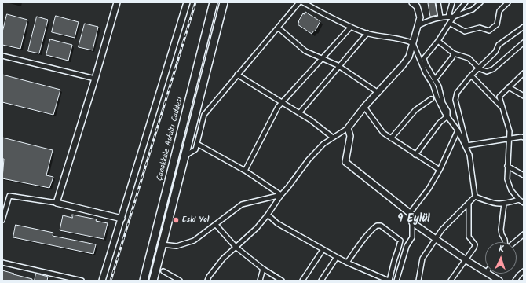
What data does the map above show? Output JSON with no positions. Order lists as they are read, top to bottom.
{
  "streets": {
    "highway": ["Çanakkale Asfaltı Caddesi"]
  },
  "districts": ["9 Eylül"],
  "places": ["Eski Yol"],
  "north": "top"
}
